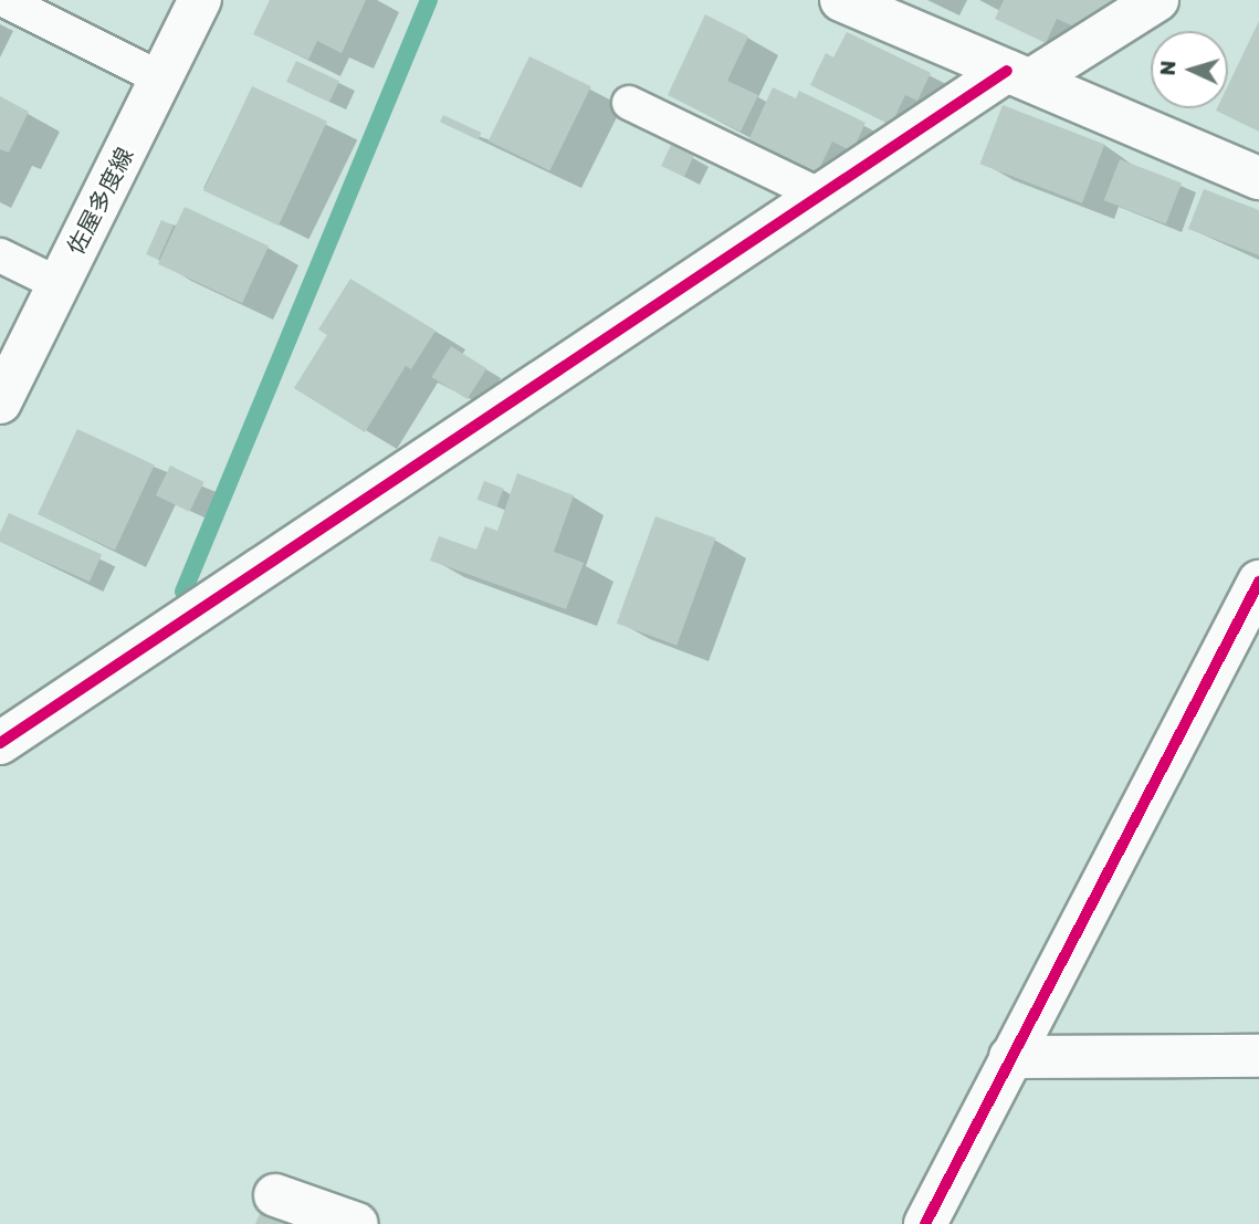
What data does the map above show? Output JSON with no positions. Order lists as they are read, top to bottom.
{
  "streets": {
    "street": ["佐屋多度線"]
  },
  "north": "left"
}
